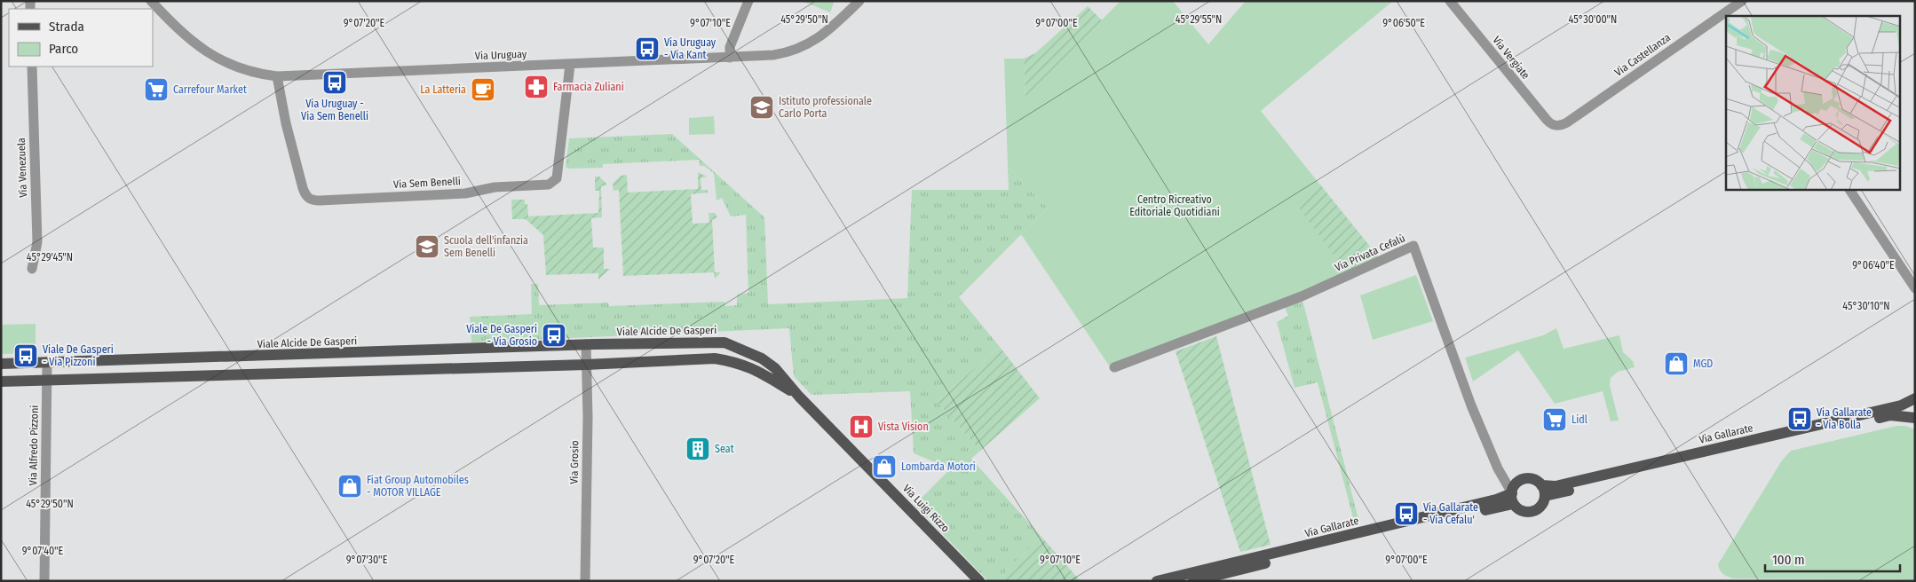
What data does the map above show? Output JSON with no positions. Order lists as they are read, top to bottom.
{
  "streets": {
    "main road": ["Viale Alcide De Gasperi", "Via Gallarate", "Via Luigi Rizzo"],
    "street": [
      "Via Uruguay",
      "Via Castellanza",
      "Via Vergiate",
      "Via Venezuela",
      "Via Sem Benelli",
      "Via Privata Cefalù",
      "Via Alfredo Pizzoni",
      "Via Grosio"
    ]
  },
  "crossings": [
    ["Via Uruguay", "Via Sem Benelli"],
    ["Via Castellanza", "Via Vergiate"],
    ["Via Privata Cefalù", "Via Gallarate"],
    ["Viale Alcide De Gasperi", "Via Alfredo Pizzoni"],
    ["Viale Alcide De Gasperi", "Via Grosio"],
    ["Viale Alcide De Gasperi", "Via Luigi Rizzo"]
  ],
  "parks": ["Centro Ricreativo Editoriale Quotidiani"],
  "places": {
    "bus stop": [
      "Via Uruguay - Via Kant",
      "Via Uruguay - Via Sem Benelli",
      "Viale De Gasperi - Via Grosio",
      "Viale De Gasperi - Via Pizzoni",
      "Via Gallarate - Via Bolla",
      "Via Gallarate - Via Cefalu'"
    ],
    "pharmacy": ["Farmacia Zuliani"],
    "supermarket": ["Carrefour Market", "Lidl"],
    "cafe": ["La Latteria"],
    "school or university": ["Istituto professionale Carlo Porta", "Scuola dell'infanzia Sem Benelli"],
    "shop": ["MGD", "Lombarda Motori", "Fiat Group Automobiles - MOTOR VILLAGE"],
    "hospital": ["Vista Vision"],
    "building": ["Seat"]
  },
  "legend": ["Strada", "Parco"],
  "scale_bar": "100 m",
  "coordinates": [
    "45°29'50\"N",
    "45°29'55\"N",
    "45°30'00\"N",
    "9°07'20\"E",
    "9°07'10\"E",
    "9°07'00\"E",
    "9°06'50\"E",
    "45°29'45\"N",
    "9°06'40\"E",
    "45°30'10\"N",
    "9°07'40\"E",
    "9°07'30\"E"
  ]
}
